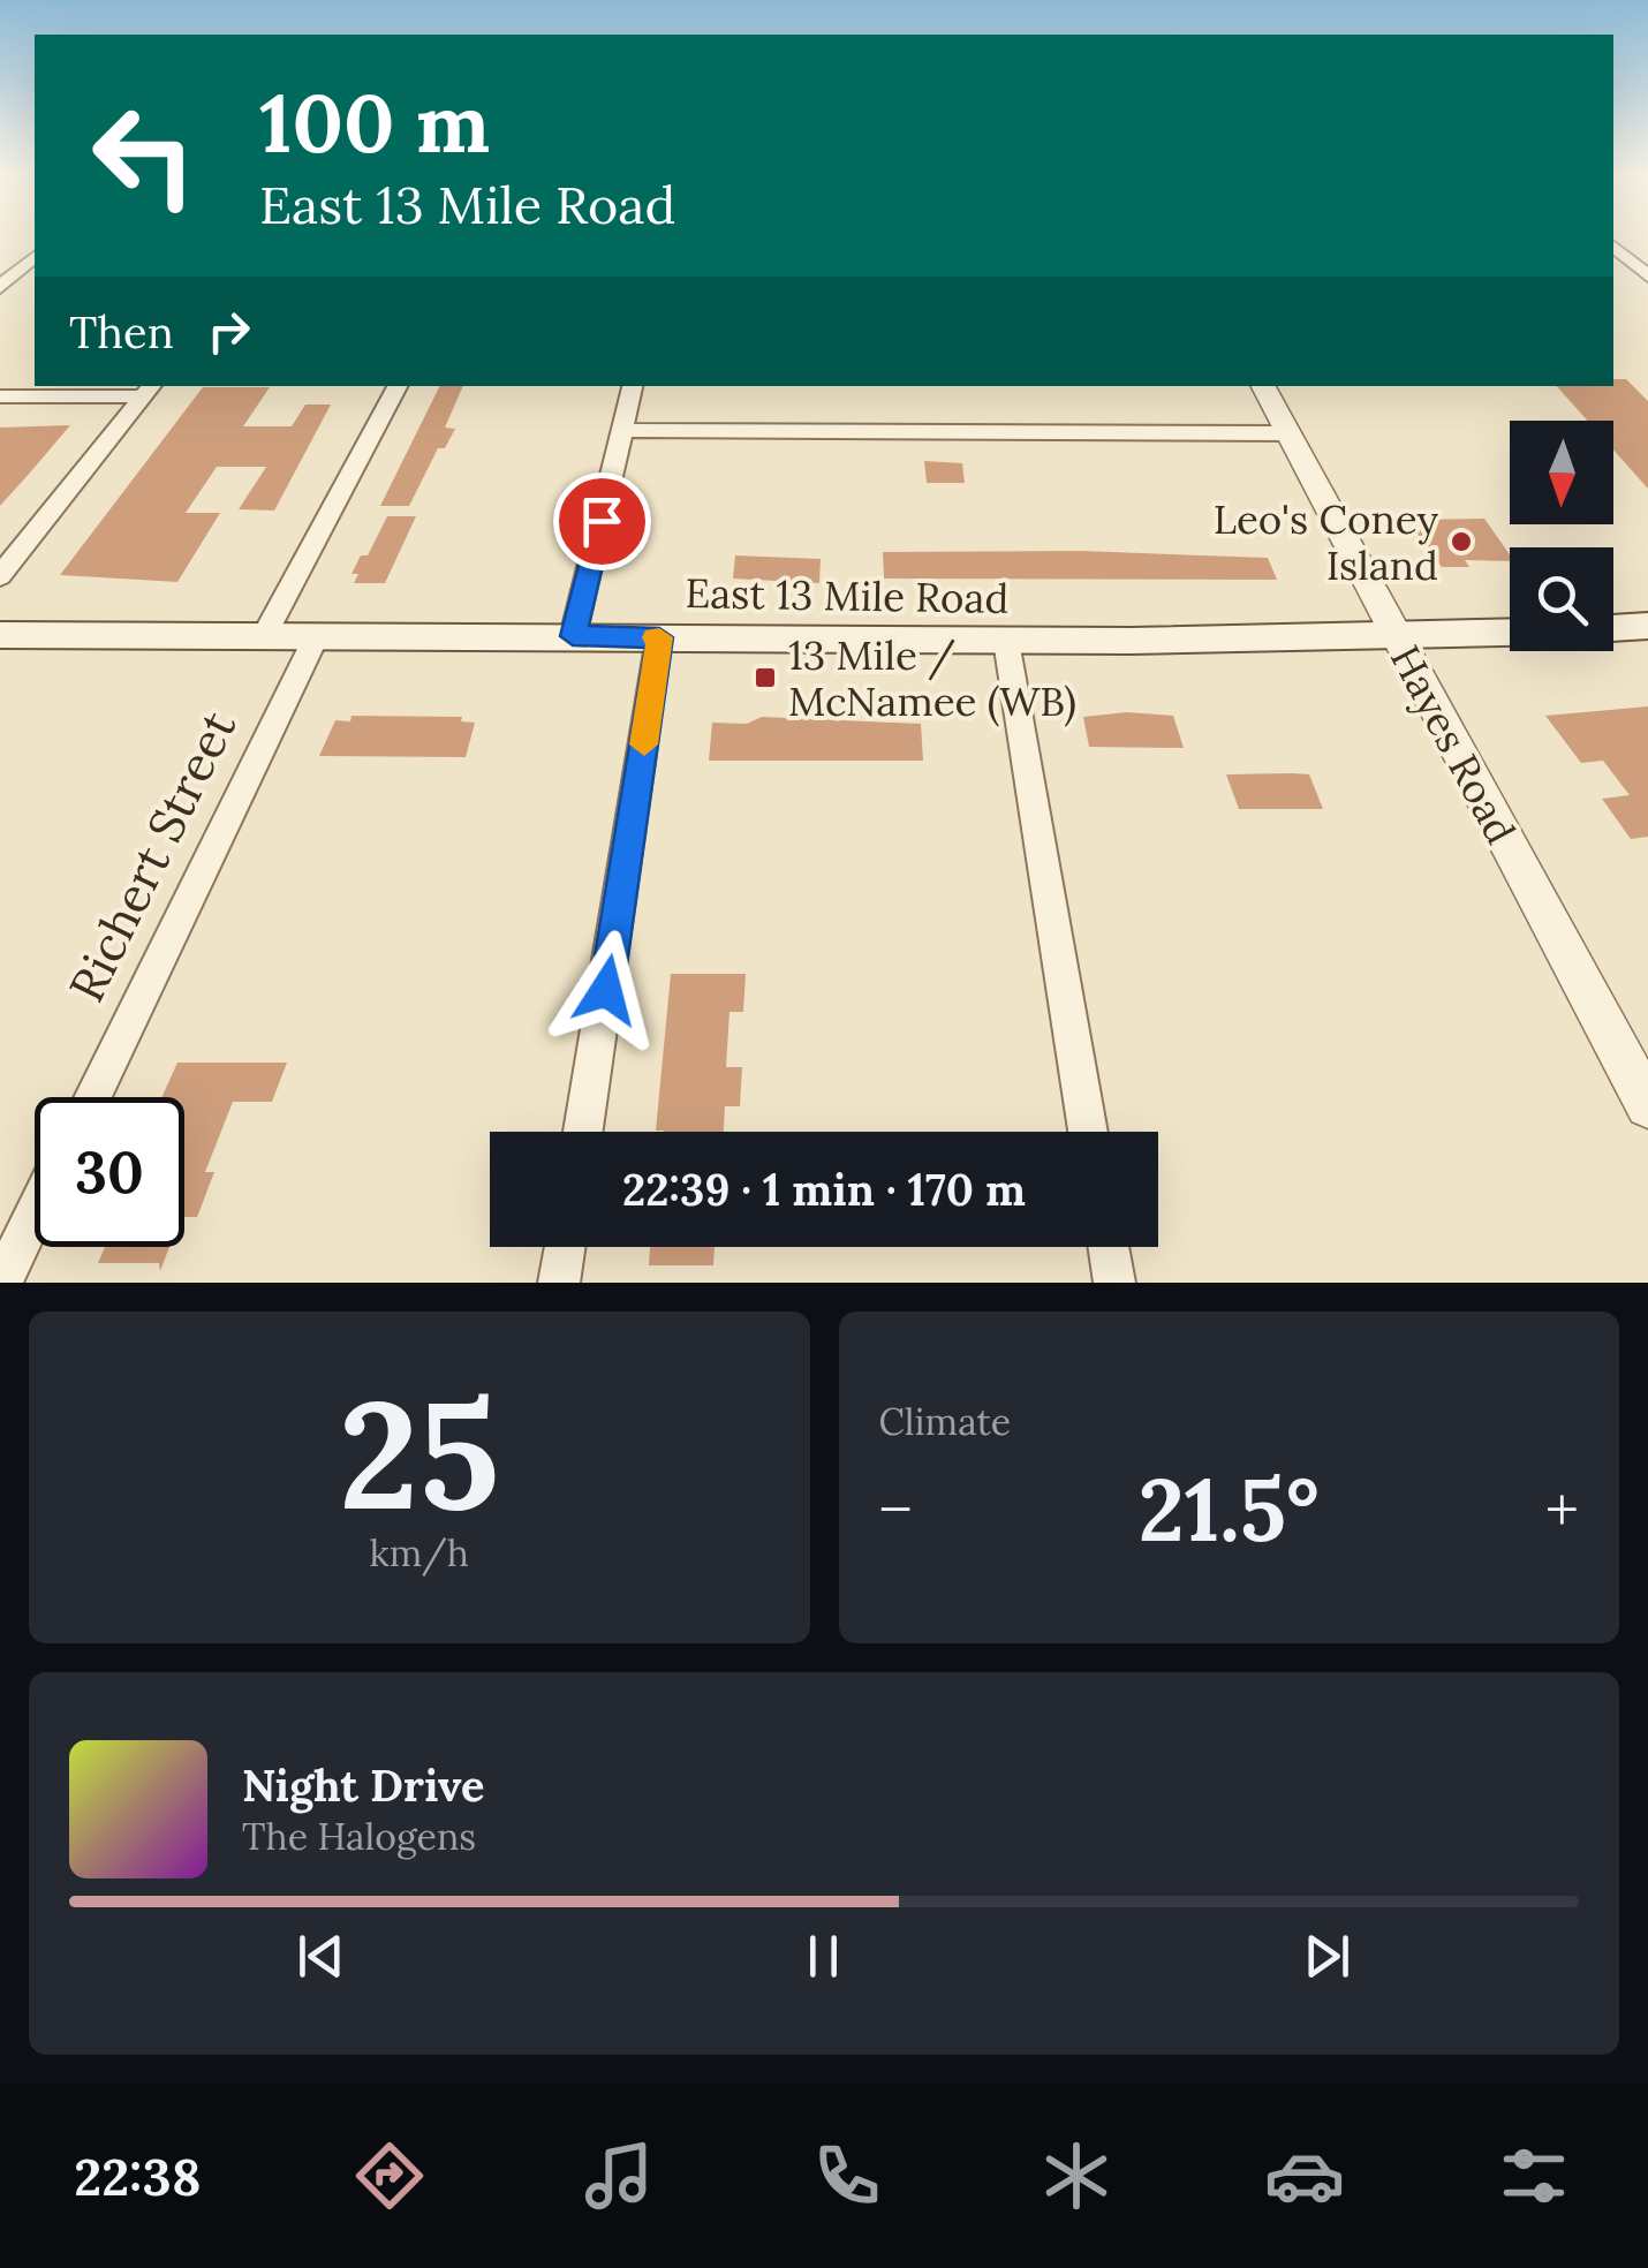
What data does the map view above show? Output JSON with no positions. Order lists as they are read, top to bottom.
{
  "streets": {
    "main road": ["East 13 Mile Road"],
    "street": ["Hayes Road", "Richert Street"]
  },
  "crossings": [
    ["East 13 Mile Road", "Hayes Road"],
    ["East 13 Mile Road", "Richert Street"]
  ],
  "places": {
    "other": ["Leo's Coney Island"],
    "transit": ["13 Mile / McNamee (WB)"]
  },
  "north": "bottom",
  "page": {
    "turn": ["100 m", "East 13 Mile Road"],
    "then": "Then",
    "limit": "30",
    "trip": "22:39 · 1 min · 170 m",
    "tile": [
      ["25", "km/h"],
      "Climate"
    ],
    "heat": ["−", "21.5°", "+"],
    "song": ["Night Drive", "The Halogens"],
    "tabs": "22:38"
  }
}
